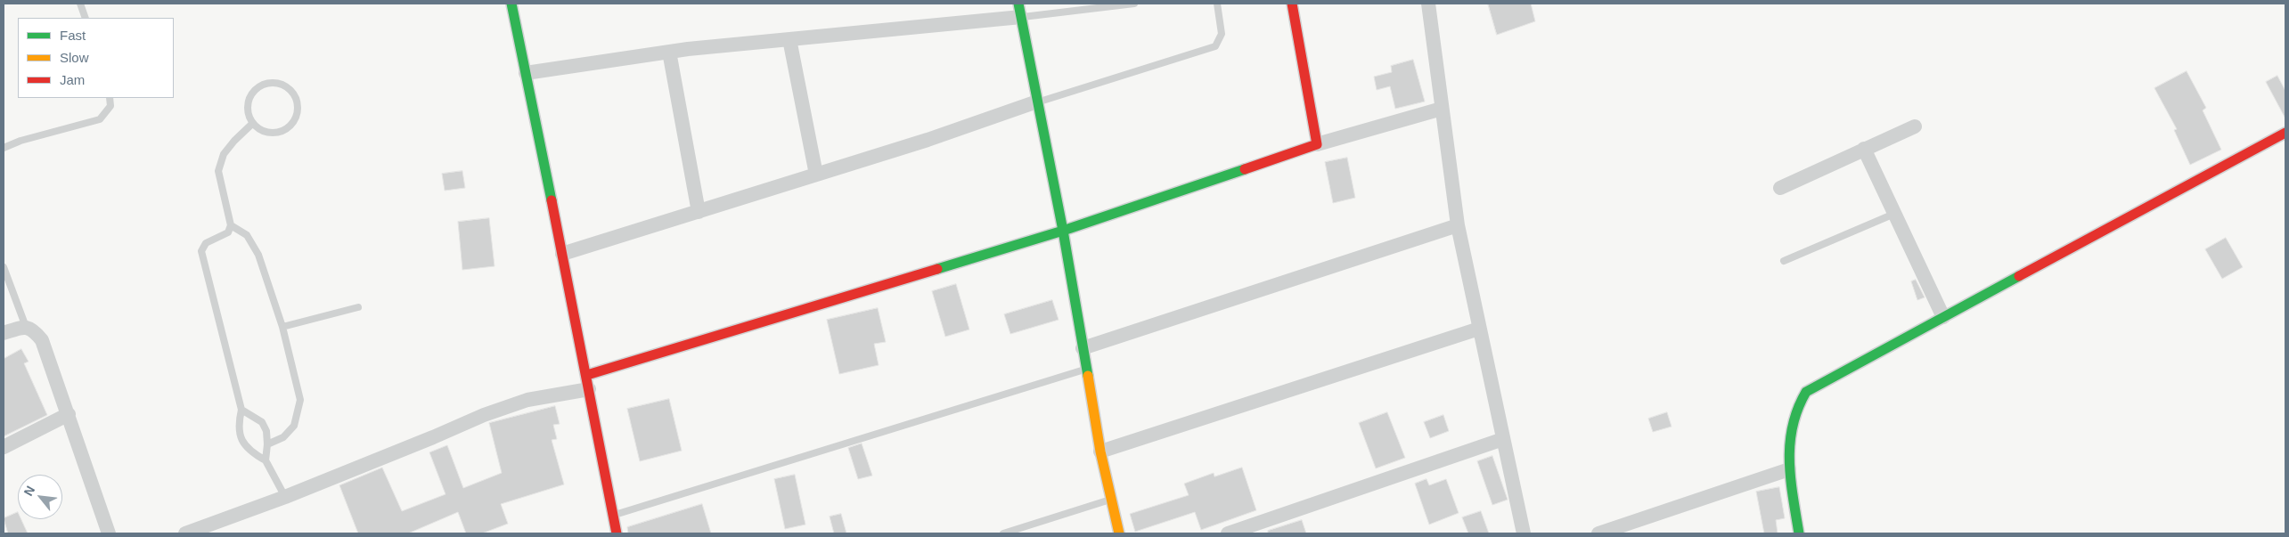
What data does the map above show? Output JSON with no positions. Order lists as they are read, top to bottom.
{
  "legend": ["Fast", "Slow", "Jam"],
  "north": "top left"
}
